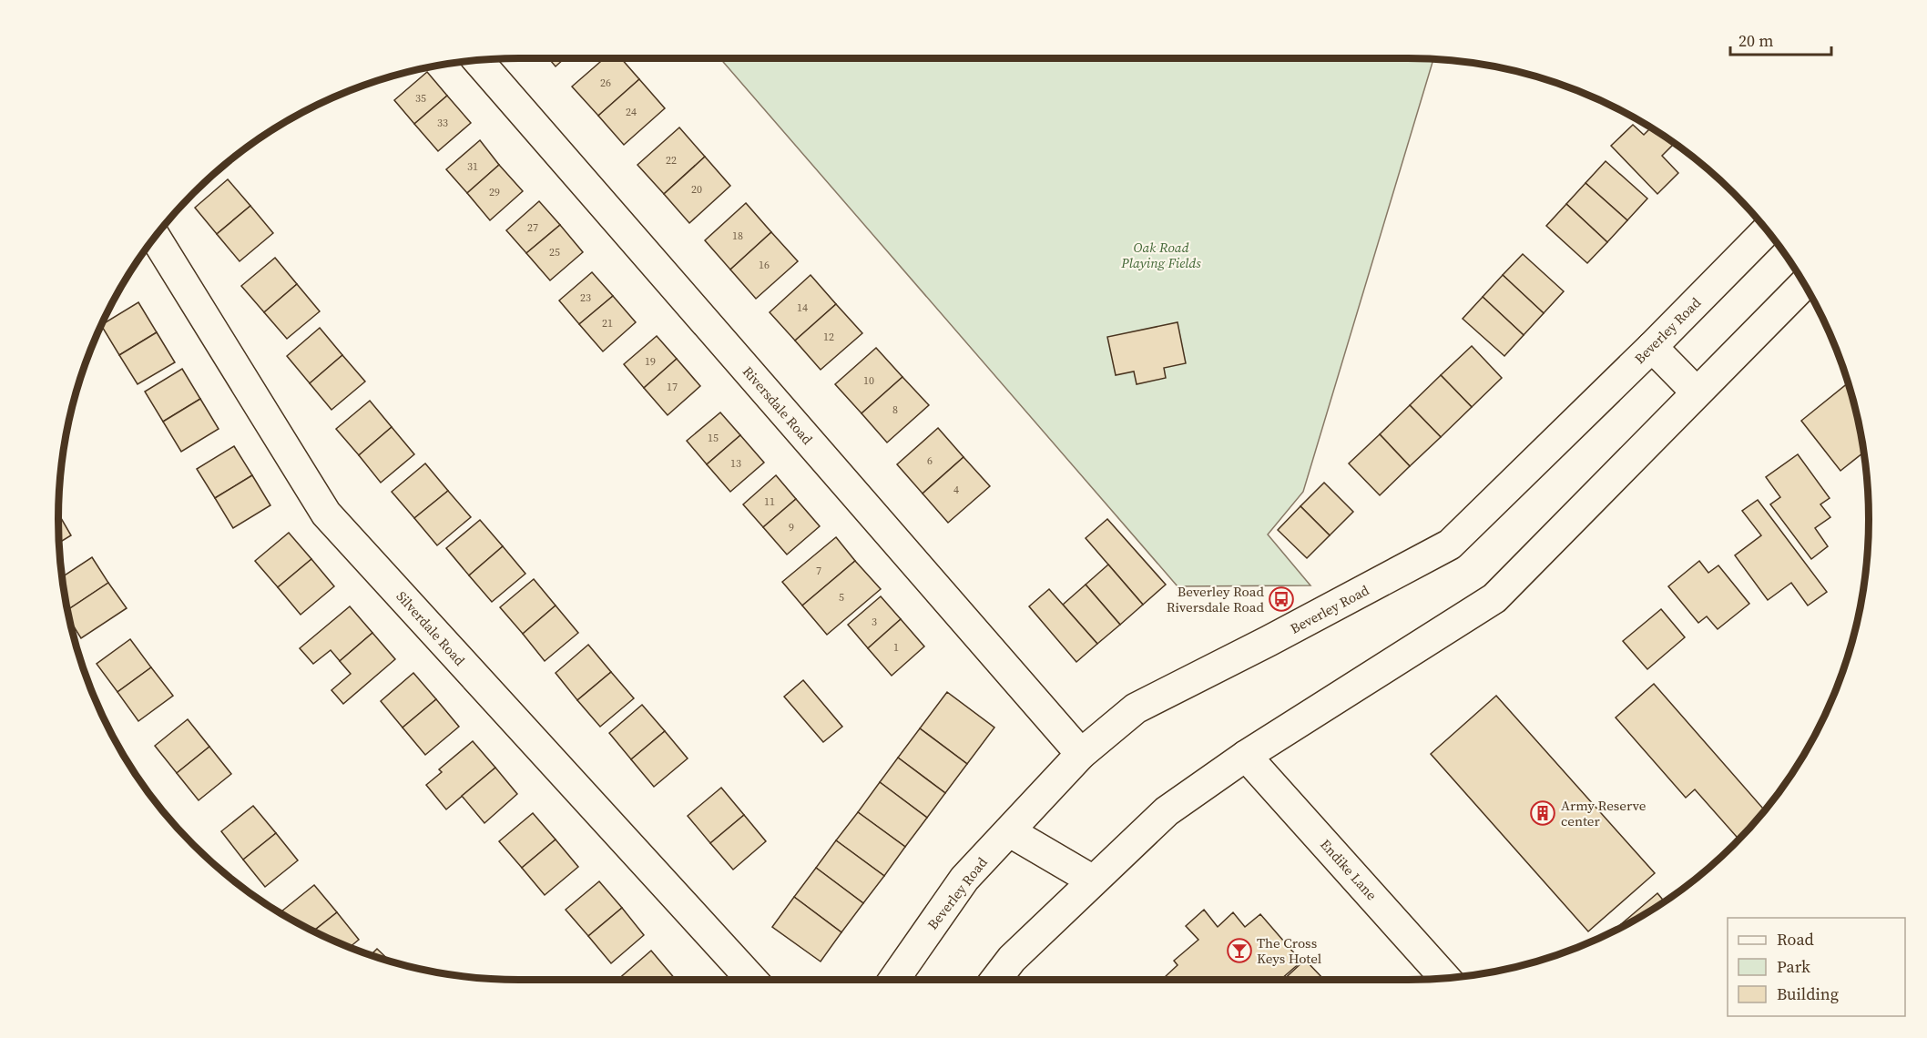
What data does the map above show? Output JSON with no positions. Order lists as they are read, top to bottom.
{
  "streets": {
    "main road": [
      "Beverley Road",
      "Riversdale Road",
      "Silverdale Road",
      "Endike Lane"
    ]
  },
  "crossings": [
    ["Beverley Road", "Riversdale Road"]
  ],
  "parks": ["Oak Road Playing Fields"],
  "places": {
    "bus stop": ["Beverley Road Riversdale Road"],
    "building": ["Army Reserve center"],
    "bar": ["The Cross Keys Hotel"]
  },
  "house_numbers": [
    "26",
    "35",
    "24",
    "33",
    "22",
    "31",
    "20",
    "29",
    "27",
    "18",
    "25",
    "16",
    "23",
    "14",
    "21",
    "12",
    "19",
    "10",
    "17",
    "8",
    "15",
    "6",
    "13",
    "4",
    "11",
    "9",
    "7",
    "5",
    "3",
    "1"
  ],
  "legend": ["Road", "Park", "Building"],
  "scale_bar": "20 m"
}
